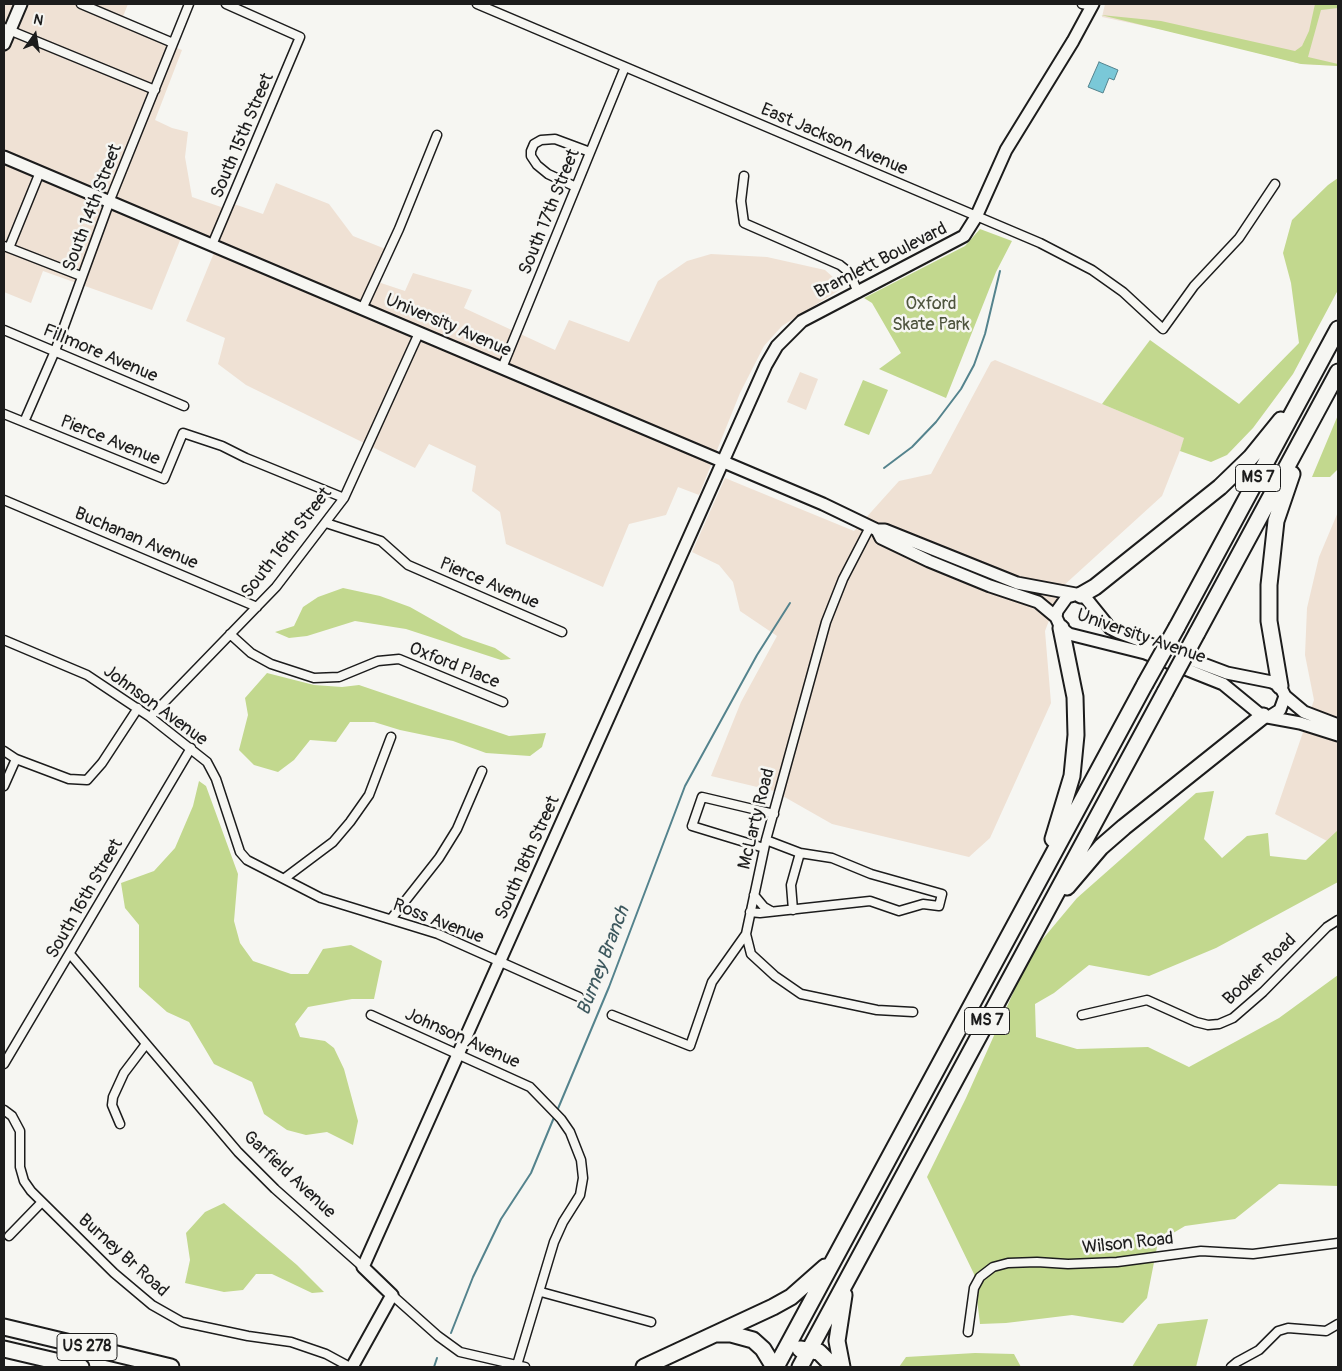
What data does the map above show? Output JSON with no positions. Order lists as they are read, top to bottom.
{
  "streets": {
    "highway": ["MS 7", "US 278"],
    "main road": [
      "Bramlett Boulevard",
      "University Avenue",
      "South 18th Street",
      "Garfield Avenue"
    ],
    "street": [
      "South 15th Street",
      "East Jackson Avenue",
      "South 14th Street",
      "South 17th Street",
      "Fillmore Avenue",
      "Pierce Avenue",
      "Buchanan Avenue",
      "South 16th Street",
      "Oxford Place",
      "Johnson Avenue",
      "McLarty Road",
      "Ross Avenue",
      "Booker Road",
      "Wilson Road",
      "Burney Br Road"
    ]
  },
  "crossings": [
    ["South 15th Street", "University Avenue"],
    ["East Jackson Avenue", "South 17th Street"],
    ["East Jackson Avenue", "Bramlett Boulevard"],
    ["South 14th Street", "University Avenue"],
    ["South 14th Street", "Fillmore Avenue"],
    ["South 14th Street", "Pierce Avenue"],
    ["South 17th Street", "University Avenue"],
    ["Bramlett Boulevard", "University Avenue"],
    ["Bramlett Boulevard", "South 18th Street"],
    ["University Avenue", "South 16th Street"],
    ["University Avenue", "McLarty Road"],
    ["University Avenue", "South 18th Street"],
    ["Pierce Avenue", "South 16th Street"],
    ["Buchanan Avenue", "South 16th Street"],
    ["South 16th Street", "Oxford Place"],
    ["South 16th Street", "Johnson Avenue"],
    ["South 16th Street", "Garfield Avenue"],
    ["Johnson Avenue", "South 18th Street"],
    ["Johnson Avenue", "Ross Avenue"],
    ["South 18th Street", "Ross Avenue"],
    ["South 18th Street", "Garfield Avenue"]
  ],
  "water": ["Burney Branch"],
  "parks": ["Oxford Skate Park"],
  "north": "top"
}
